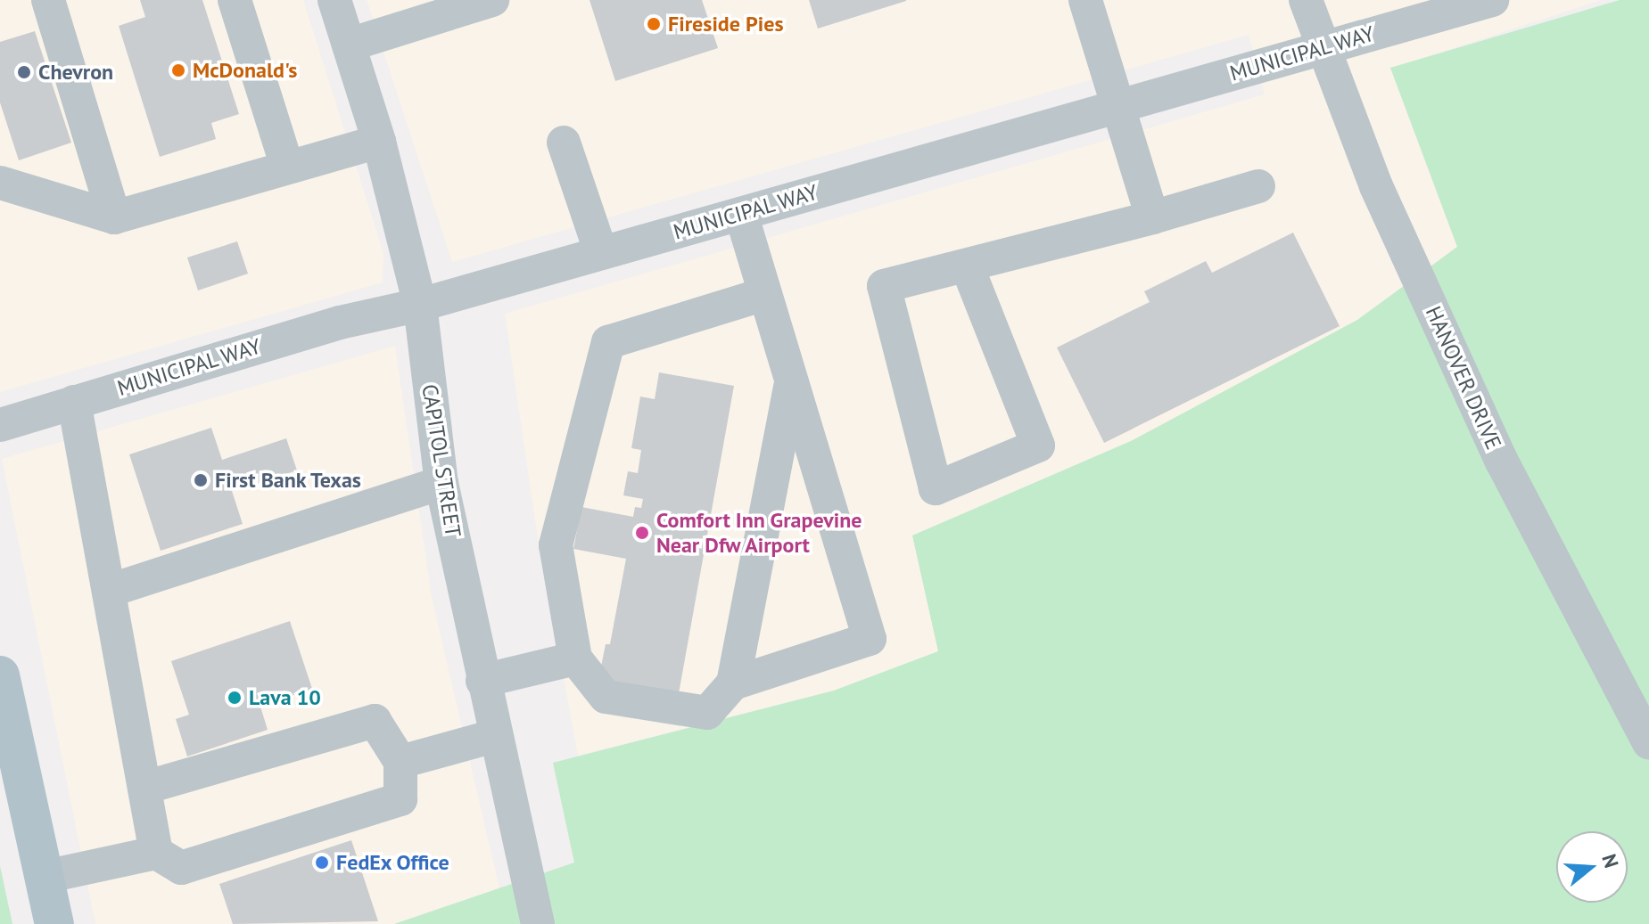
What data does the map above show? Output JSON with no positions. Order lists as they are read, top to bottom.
{
  "streets": {
    "street": ["MUNICIPAL WAY", "HANOVER DRIVE", "CAPITOL STREET"]
  },
  "crossings": [
    ["MUNICIPAL WAY", "HANOVER DRIVE"],
    ["MUNICIPAL WAY", "CAPITOL STREET"]
  ],
  "places": [
    "Fireside Pies",
    "McDonald's",
    "Chevron",
    "First Bank Texas",
    "Comfort Inn Grapevine Near Dfw Airport",
    "Lava 10",
    "FedEx Office"
  ],
  "north": "right"
}
